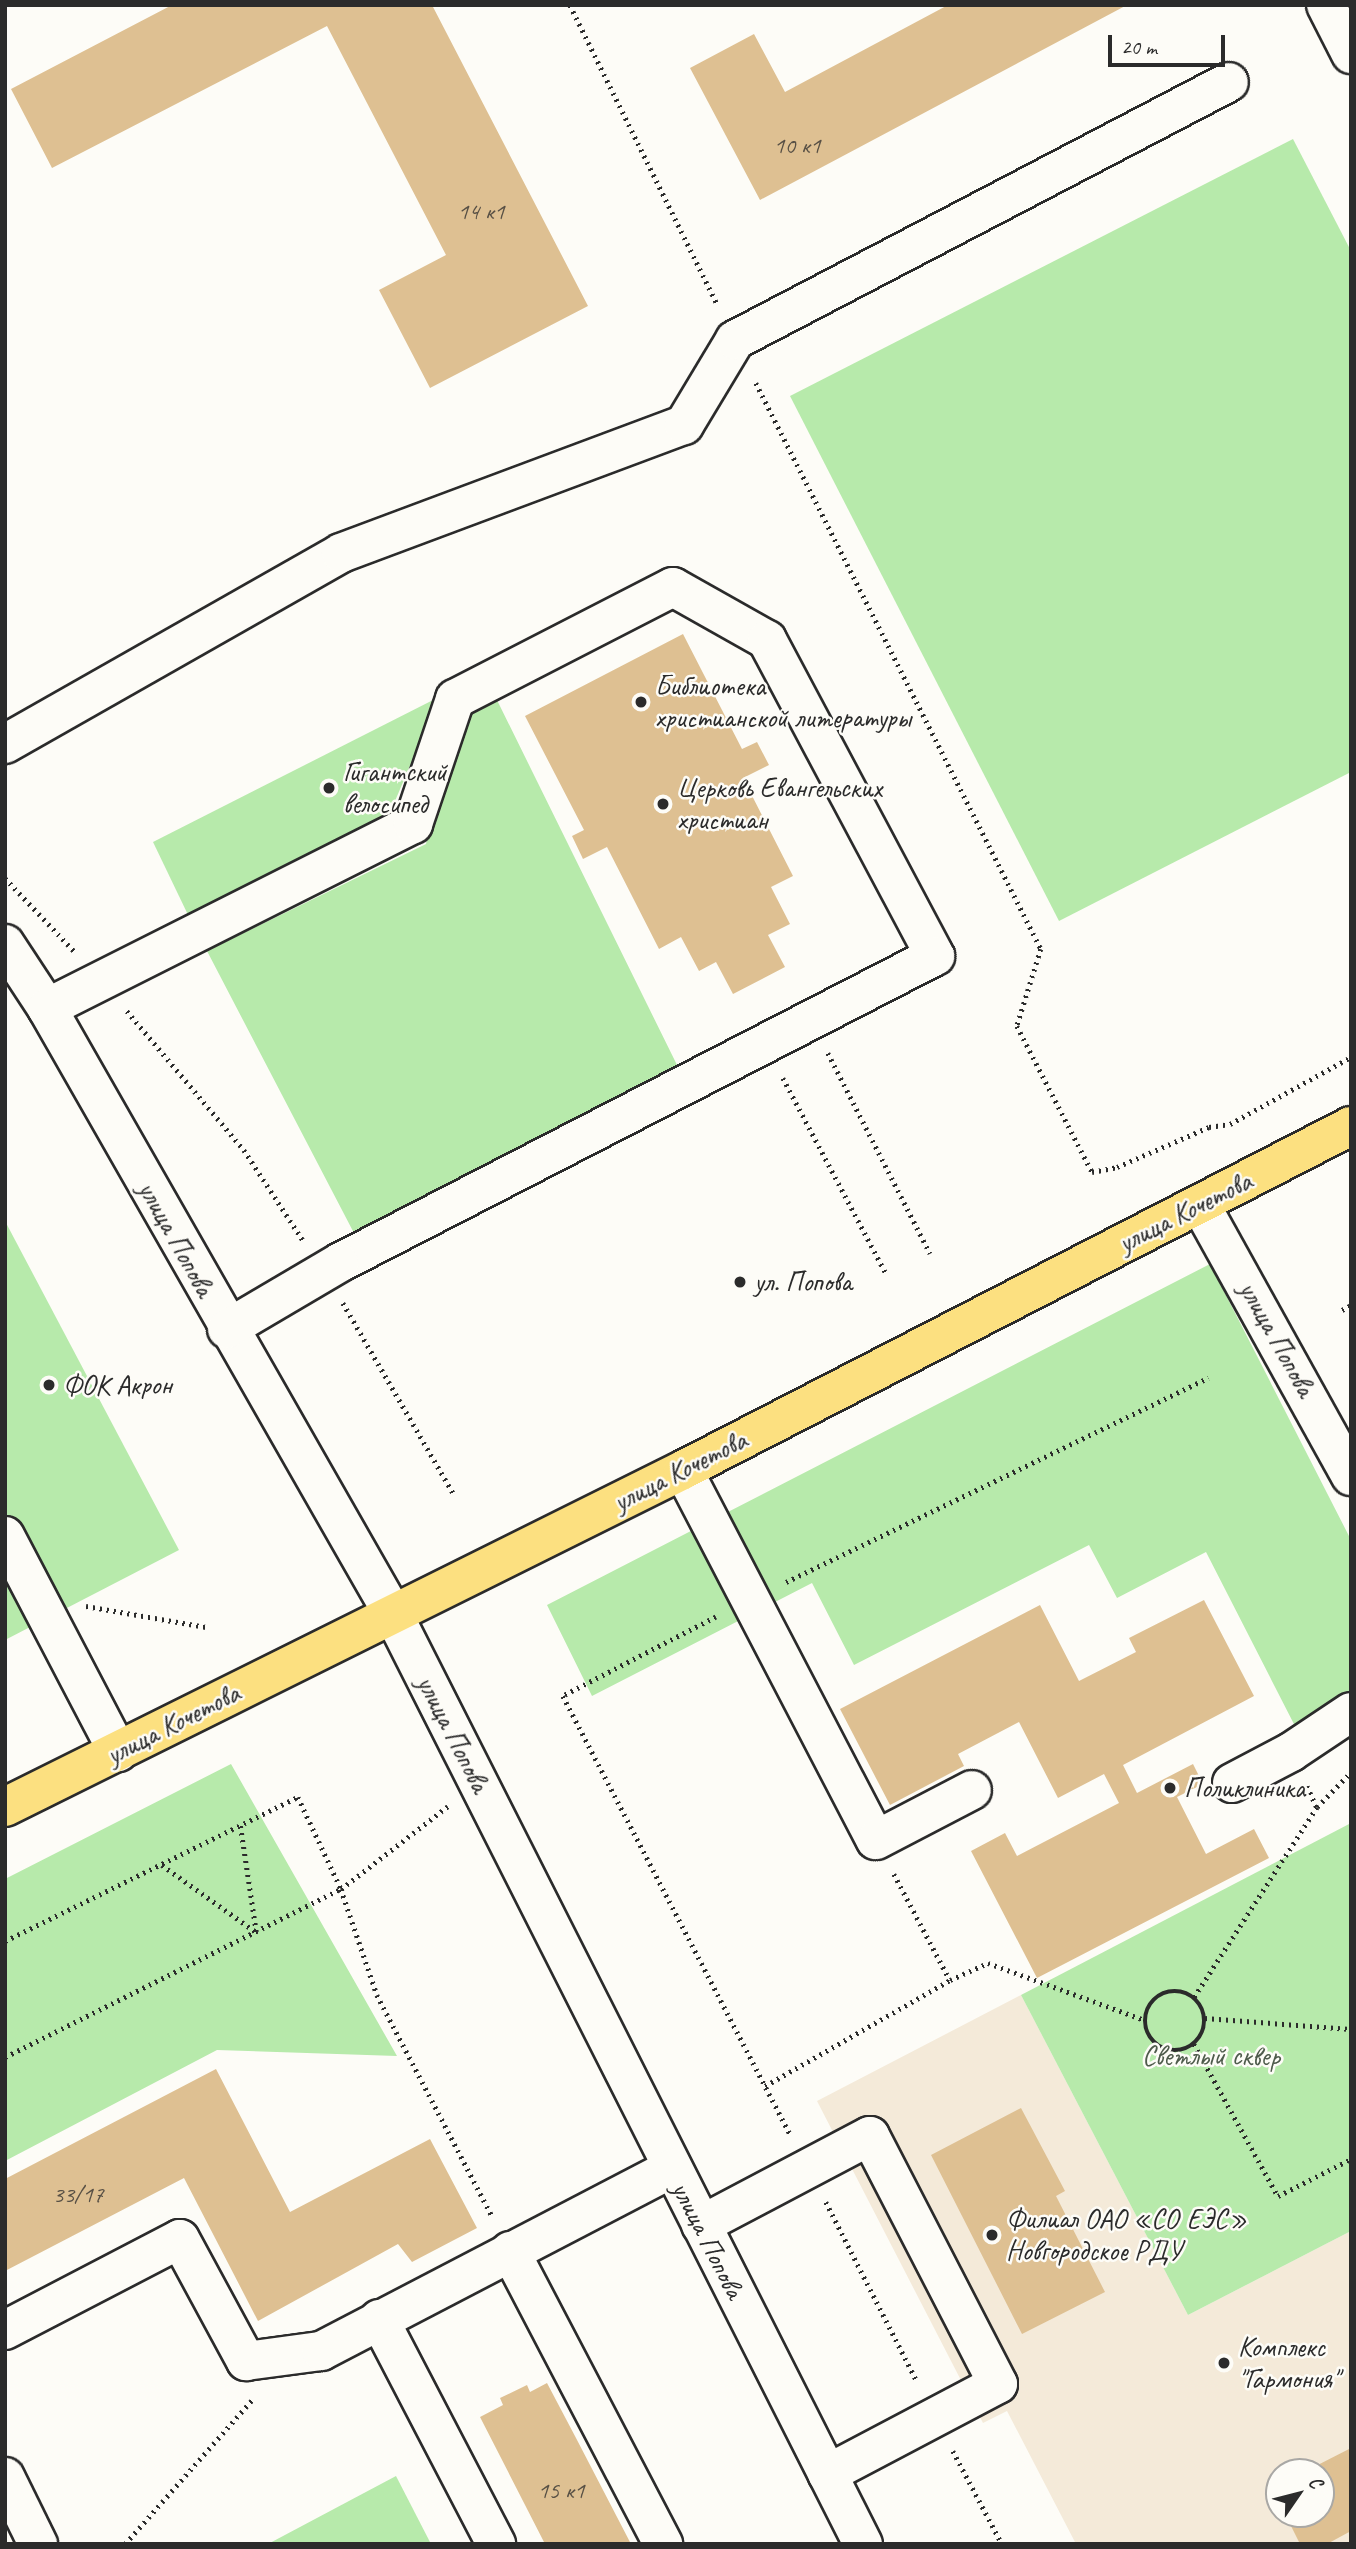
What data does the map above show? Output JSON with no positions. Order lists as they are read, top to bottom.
{
  "streets": {
    "main road": ["улица Кочетова"],
    "street": ["улица Попова"]
  },
  "crossings": [
    ["улица Кочетова", "улица Попова"]
  ],
  "parks": ["Светлый сквер"],
  "places": [
    "Библиотека христианской литературы",
    "Гигантский велосипед",
    "Церковь Евангельских христиан",
    "ул. Попова",
    "ФОК Акрон",
    "Поликлиника",
    "Филиал ОАО «СО ЕЭС» Новгородское РДУ",
    "Комплекс \"Гармония\""
  ],
  "house_numbers": [
    "10 к1",
    "14 к1",
    "33/17",
    "15 к1"
  ],
  "scale_bar": "20 m",
  "north": "top right"
}
